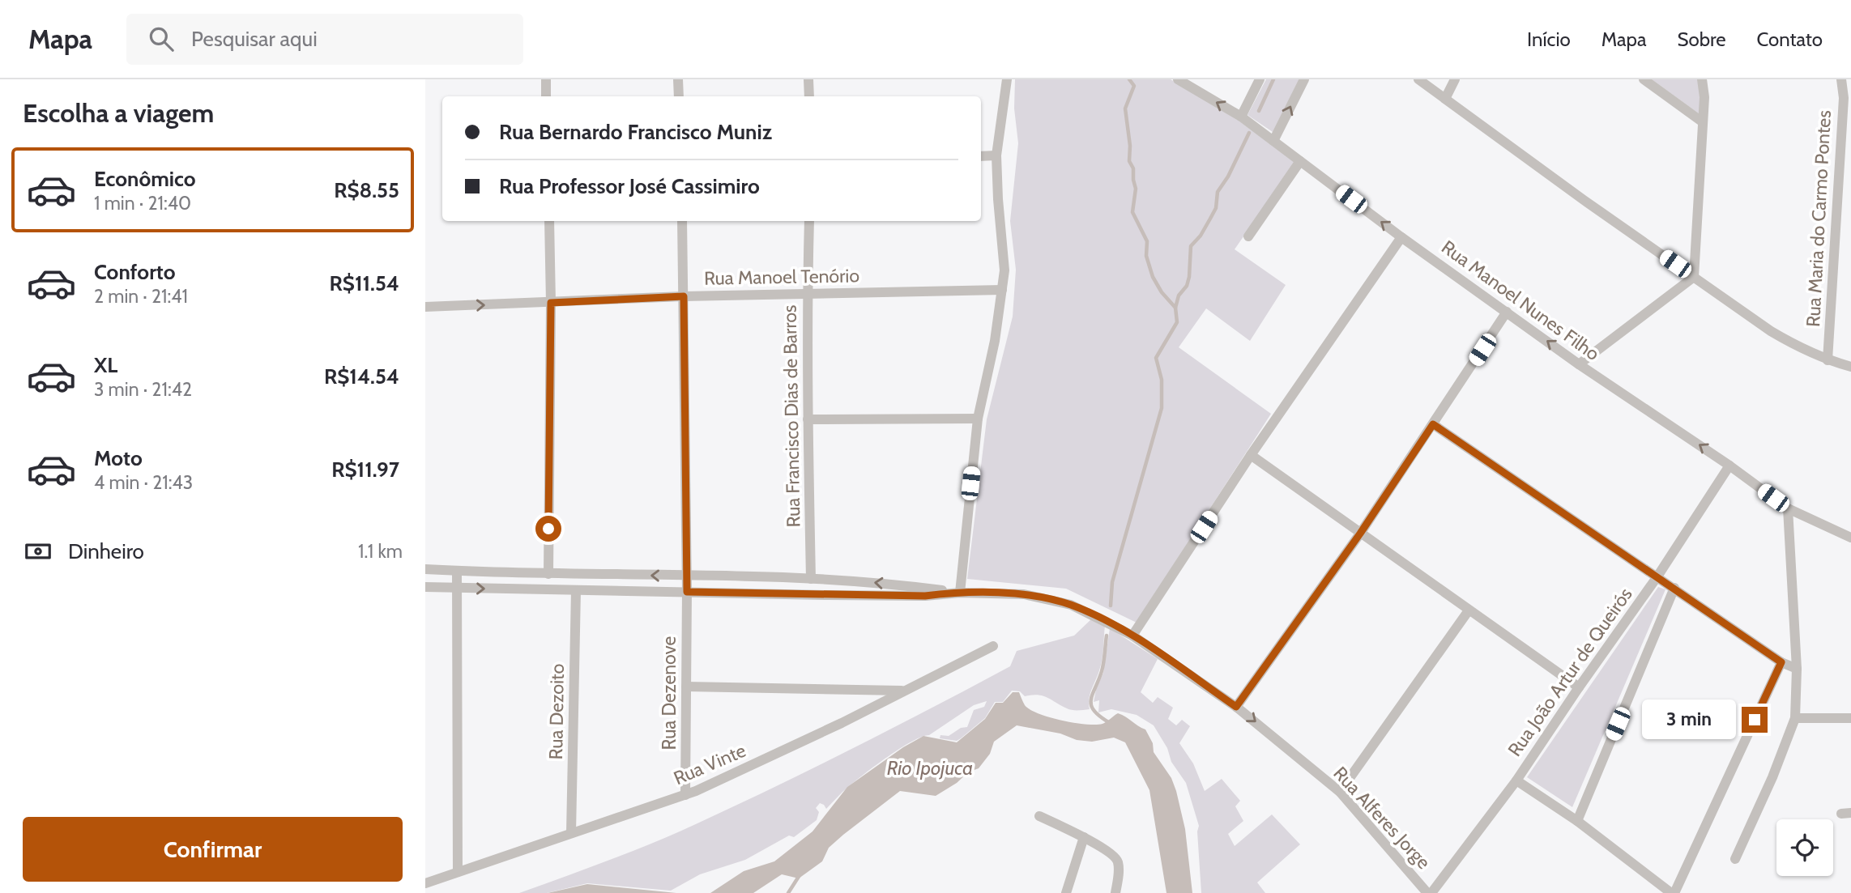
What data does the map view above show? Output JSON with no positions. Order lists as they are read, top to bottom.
{
  "streets": {
    "street": [
      "Rua Maria do Carmo Pontes",
      "Rua Manoel Tenório",
      "Rua Manoel Nunes Filho",
      "Rua Francisco Dias de Barros",
      "Rua João Artur de Queirós",
      "Rua Dezenove",
      "Rua Dezoito",
      "Rua Vinte",
      "Rua Alferes Jorge"
    ]
  },
  "crossings": [
    ["Rua Manoel Tenório", "Rua Francisco Dias de Barros"],
    ["Rua Manoel Tenório", "Rua Dezenove"],
    ["Rua Manoel Nunes Filho", "Rua João Artur de Queirós"],
    ["Rua João Artur de Queirós", "Rua Alferes Jorge"],
    ["Rua Dezenove", "Rua Vinte"],
    ["Rua Dezoito", "Rua Vinte"]
  ],
  "one_way": ["Rua Manoel Nunes Filho"],
  "water": ["Rio Ipojuca"],
  "page": {
    "header": "Mapa",
    "search": "Pesquisar aqui",
    "nav": [
      "Início",
      "Mapa",
      "Sobre",
      "Contato"
    ],
    "heading": "Escolha a viagem",
    "banner": ["Rua Bernardo Francisco Muniz", "Rua Professor José Cassimiro"],
    "list": [
      {
        "name": "Econômico",
        "note": "1 min · 21:40",
        "value": "R$8.55"
      },
      {
        "name": "Conforto",
        "note": "2 min · 21:41",
        "value": "R$11.54"
      },
      {
        "name": "XL",
        "note": "3 min · 21:42",
        "value": "R$14.54"
      },
      {
        "name": "Moto",
        "note": "4 min · 21:43",
        "value": "R$11.97"
      }
    ],
    "pay": ["Dinheiro", "1.1 km"],
    "bubble": "3 min",
    "buttons": "Confirmar"
  }
}
